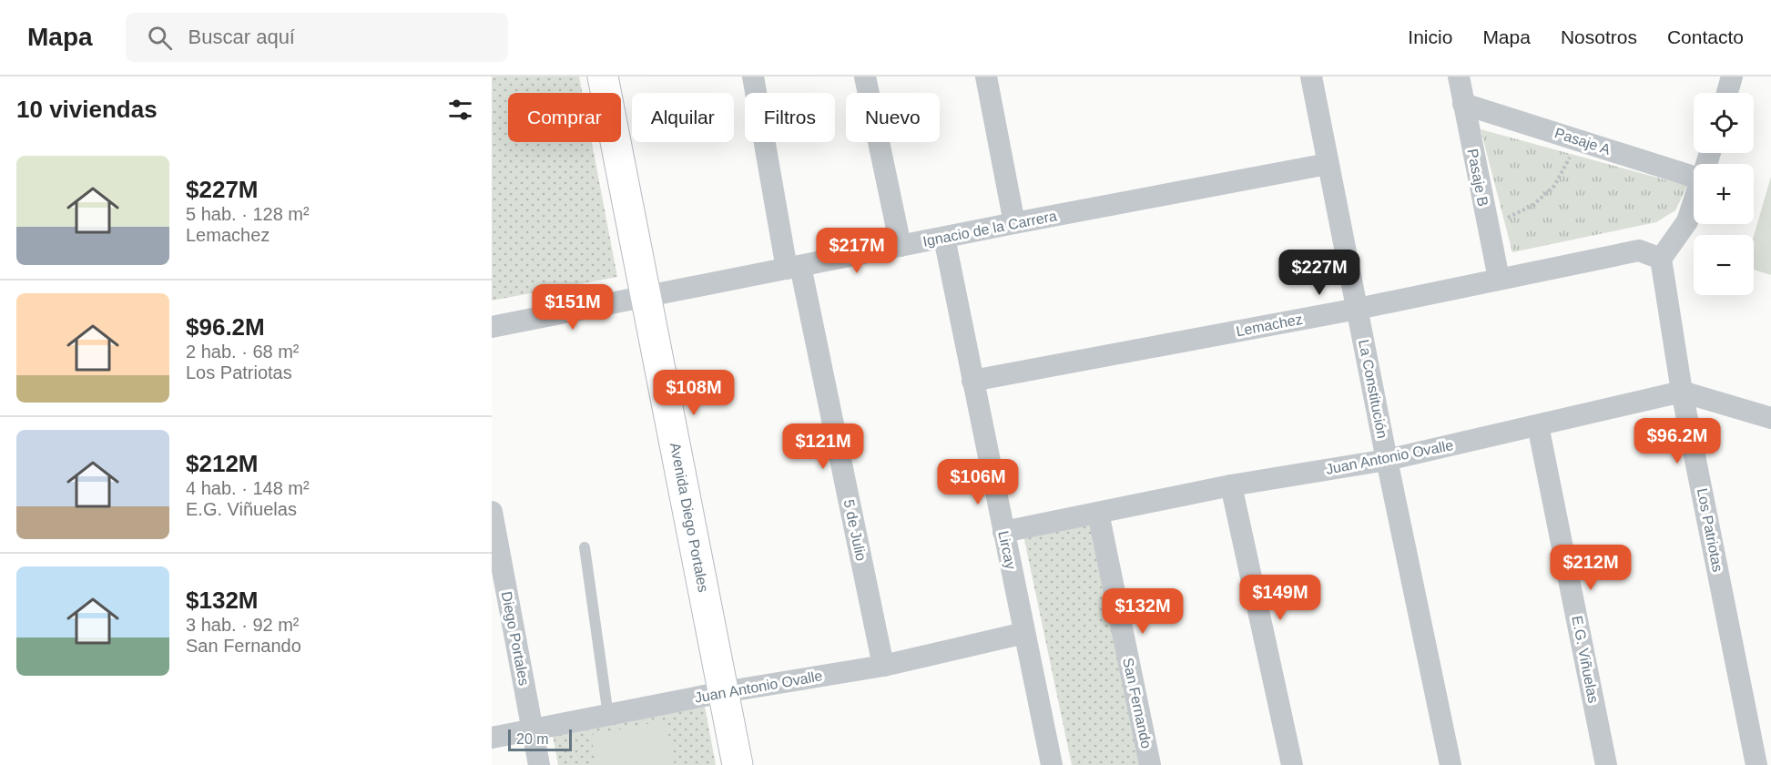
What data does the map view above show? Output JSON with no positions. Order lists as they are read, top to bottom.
{
  "streets": {
    "street": [
      "Pasaje A",
      "Pasaje B",
      "Ignacio de la Carrera",
      "Lemachez",
      "La Constitución",
      "Juan Antonio Ovalle",
      "Avenida Diego Portales",
      "5 de Julio",
      "Los Patriotas",
      "Lircay",
      "Diego Portales",
      "E.G. Viñuelas",
      "San Fernando"
    ]
  },
  "crossings": [
    ["Pasaje A", "Pasaje B"],
    ["Pasaje B", "Lemachez"],
    ["Ignacio de la Carrera", "La Constitución"],
    ["Ignacio de la Carrera", "Avenida Diego Portales"],
    ["Ignacio de la Carrera", "5 de Julio"],
    ["Ignacio de la Carrera", "Lircay"],
    ["Lemachez", "La Constitución"],
    ["Lemachez", "Los Patriotas"],
    ["Lemachez", "Lircay"],
    ["La Constitución", "Juan Antonio Ovalle"],
    ["Juan Antonio Ovalle", "Avenida Diego Portales"],
    ["Juan Antonio Ovalle", "5 de Julio"],
    ["Juan Antonio Ovalle", "Los Patriotas"],
    ["Juan Antonio Ovalle", "Lircay"],
    ["Juan Antonio Ovalle", "Diego Portales"],
    ["Juan Antonio Ovalle", "E.G. Viñuelas"],
    ["Juan Antonio Ovalle", "San Fernando"]
  ],
  "scale_bar": "20 m",
  "page": {
    "header": "Mapa",
    "search": "Buscar aquí",
    "nav": [
      "Inicio",
      "Mapa",
      "Nosotros",
      "Contacto"
    ],
    "heading": "10 viviendas",
    "map_buttons": ["+", "−"],
    "chip": [
      "Comprar",
      "Alquilar",
      "Filtros",
      "Nuevo"
    ],
    "list": [
      {
        "name": "$227M",
        "note": "5 hab. · 128 m² · Lemachez"
      },
      {
        "name": "$96.2M",
        "note": "2 hab. · 68 m² · Los Patriotas"
      },
      {
        "name": "$212M",
        "note": "4 hab. · 148 m² · E.G. Viñuelas"
      },
      {
        "name": "$132M",
        "note": "3 hab. · 92 m² · San Fernando"
      }
    ],
    "price": [
      "$217M",
      "$227M",
      "$151M",
      "$108M",
      "$96.2M",
      "$121M",
      "$106M",
      "$212M",
      "$149M",
      "$132M"
    ],
    "scale": "20 m"
  }
}
